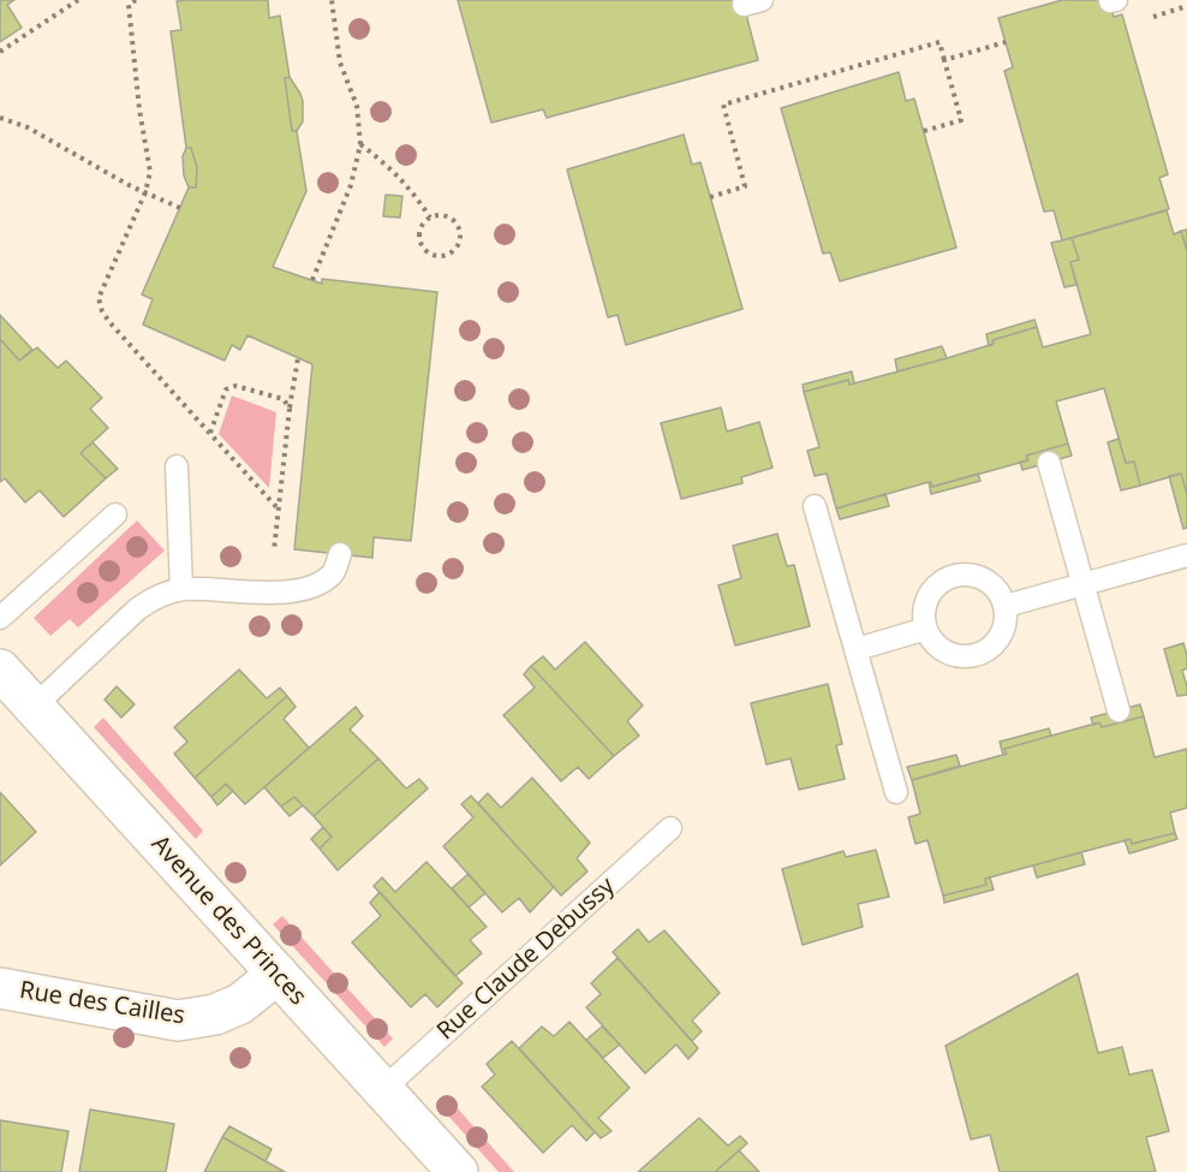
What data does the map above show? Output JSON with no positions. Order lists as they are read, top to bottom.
{
  "streets": {
    "main road": ["Avenue des Princes", "Rue des Cailles"],
    "lane": ["Rue Claude Debussy"]
  },
  "crossings": [
    ["Avenue des Princes", "Rue Claude Debussy"],
    ["Avenue des Princes", "Rue des Cailles"]
  ]
}
